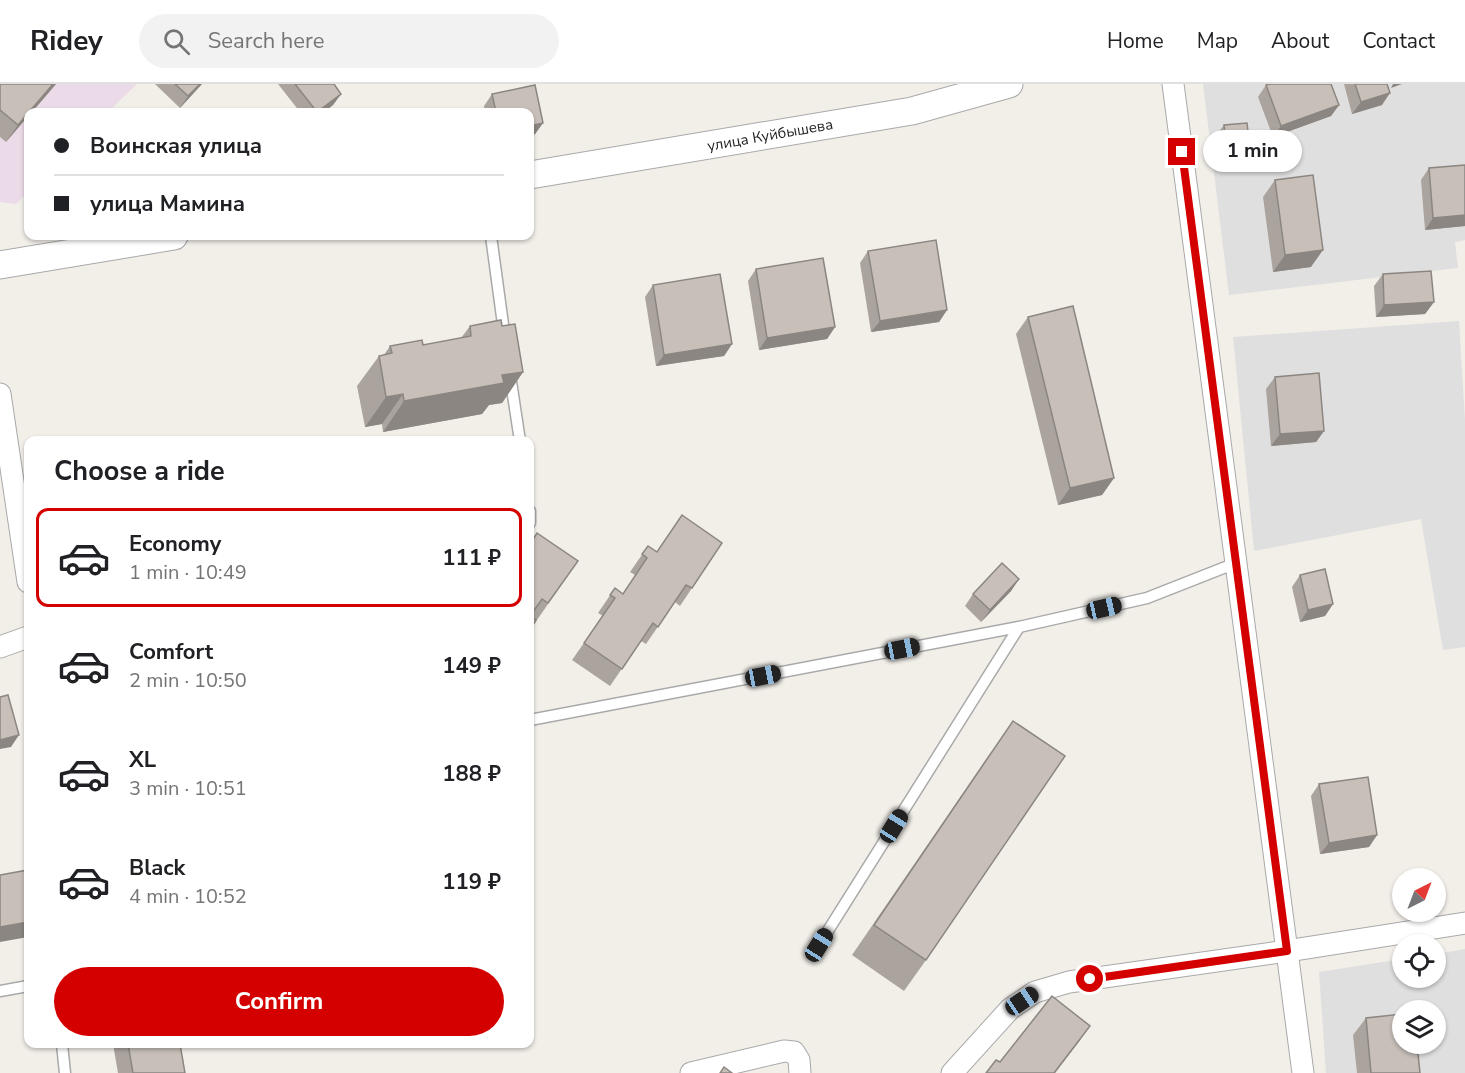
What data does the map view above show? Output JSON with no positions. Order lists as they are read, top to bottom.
{
  "streets": {
    "street": ["улица Куйбышева"]
  },
  "north": "top right",
  "page": {
    "header": "Ridey",
    "search": "Search here",
    "nav": [
      "Home",
      "Map",
      "About",
      "Contact"
    ],
    "banner": ["Воинская улица", "улица Мамина"],
    "bubble": "1 min",
    "heading": "Choose a ride",
    "list": [
      {
        "name": "Economy",
        "note": "1 min · 10:49",
        "value": "111 ₽"
      },
      {
        "name": "Comfort",
        "note": "2 min · 10:50",
        "value": "149 ₽"
      },
      {
        "name": "XL",
        "note": "3 min · 10:51",
        "value": "188 ₽"
      },
      {
        "name": "Black",
        "note": "4 min · 10:52",
        "value": "119 ₽"
      }
    ],
    "buttons": "Confirm"
  }
}
